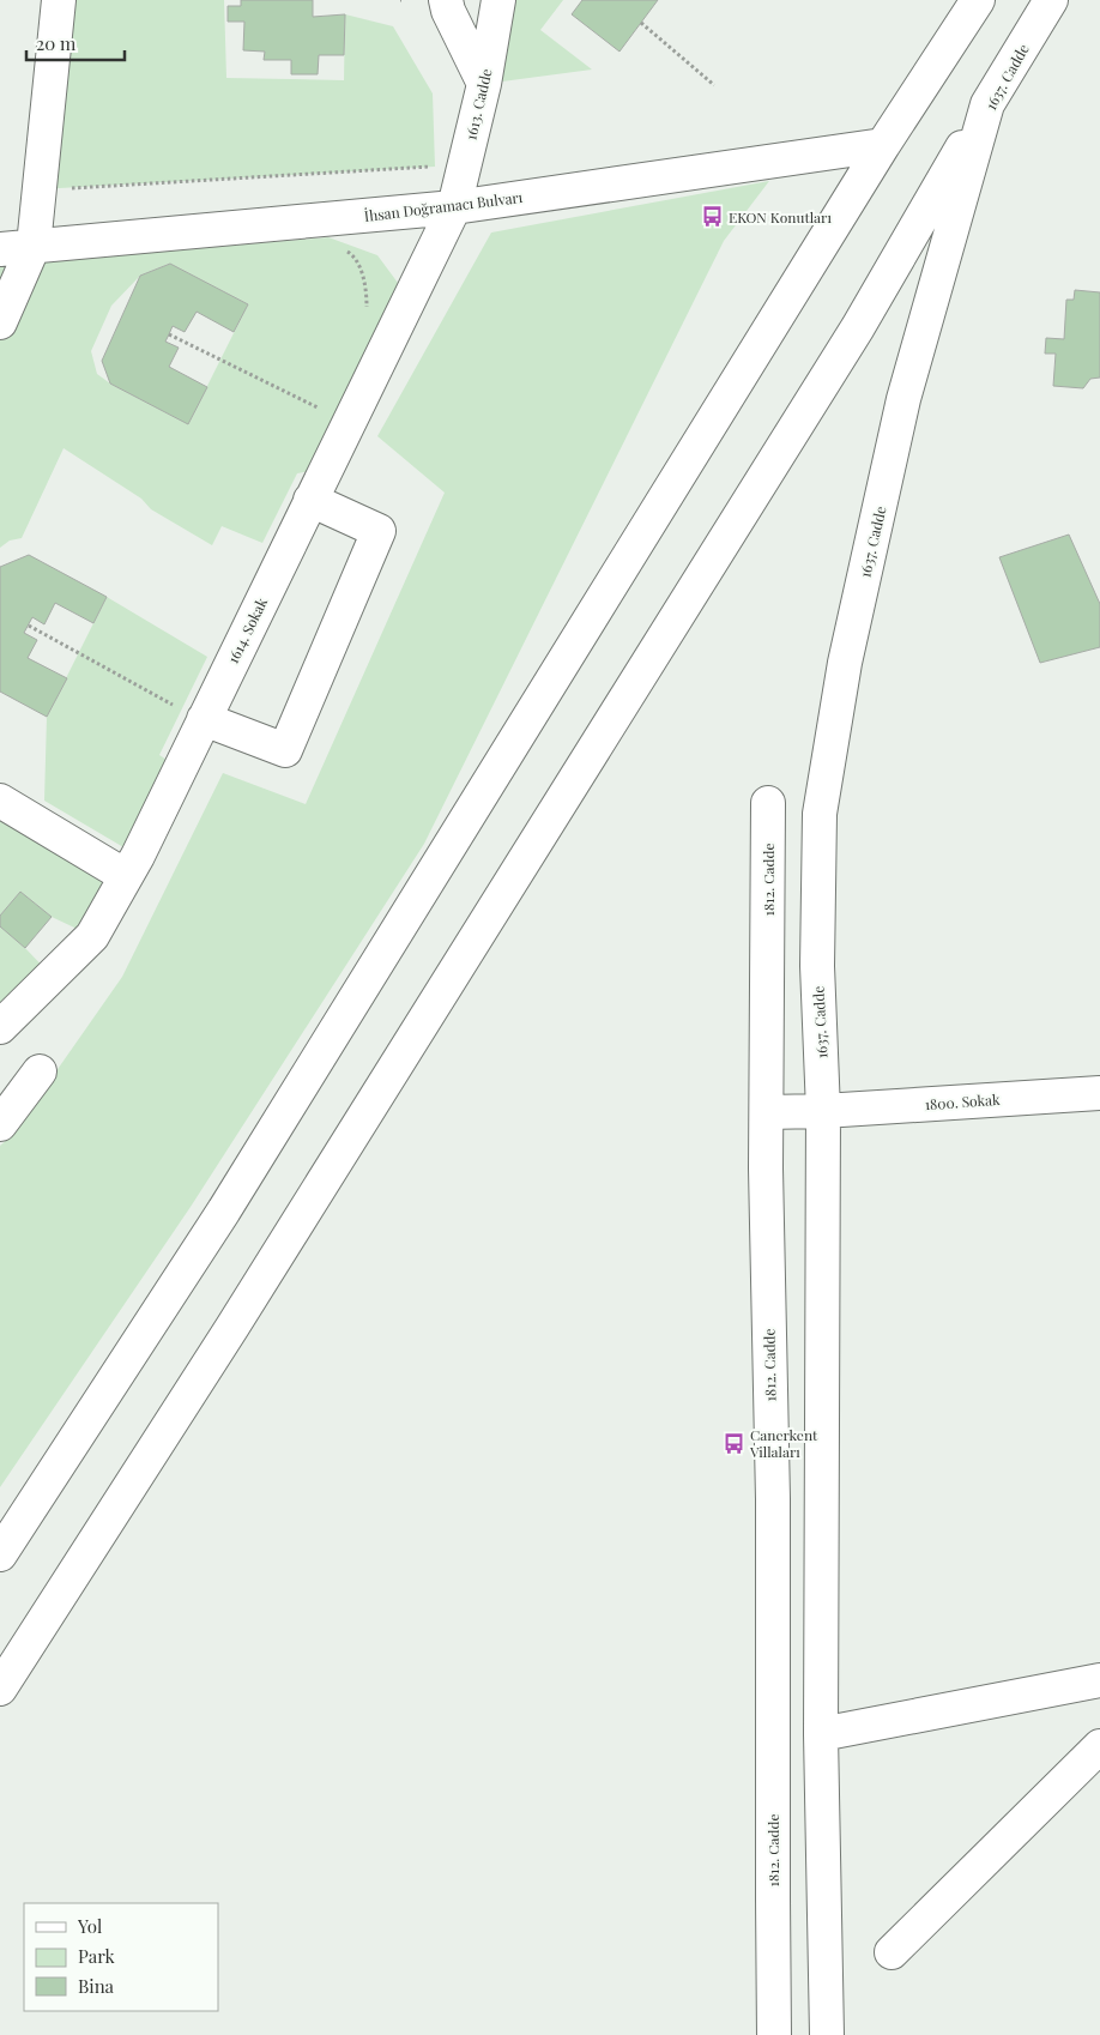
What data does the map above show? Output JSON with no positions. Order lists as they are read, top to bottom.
{
  "streets": {
    "street": [
      "1637. Cadde",
      "1613. Cadde",
      "İhsan Doğramacı Bulvarı",
      "1614. Sokak",
      "1812. Cadde",
      "1800. Sokak"
    ]
  },
  "crossings": [
    ["1637. Cadde", "1800. Sokak"],
    ["1613. Cadde", "İhsan Doğramacı Bulvarı"],
    ["1613. Cadde", "1614. Sokak"],
    ["İhsan Doğramacı Bulvarı", "1614. Sokak"],
    ["1812. Cadde", "1800. Sokak"]
  ],
  "places": {
    "bus stop": ["EKON Konutları", "Canerkent Villaları"]
  },
  "legend": ["Yol", "Park", "Bina"],
  "scale_bar": "20 m"
}
